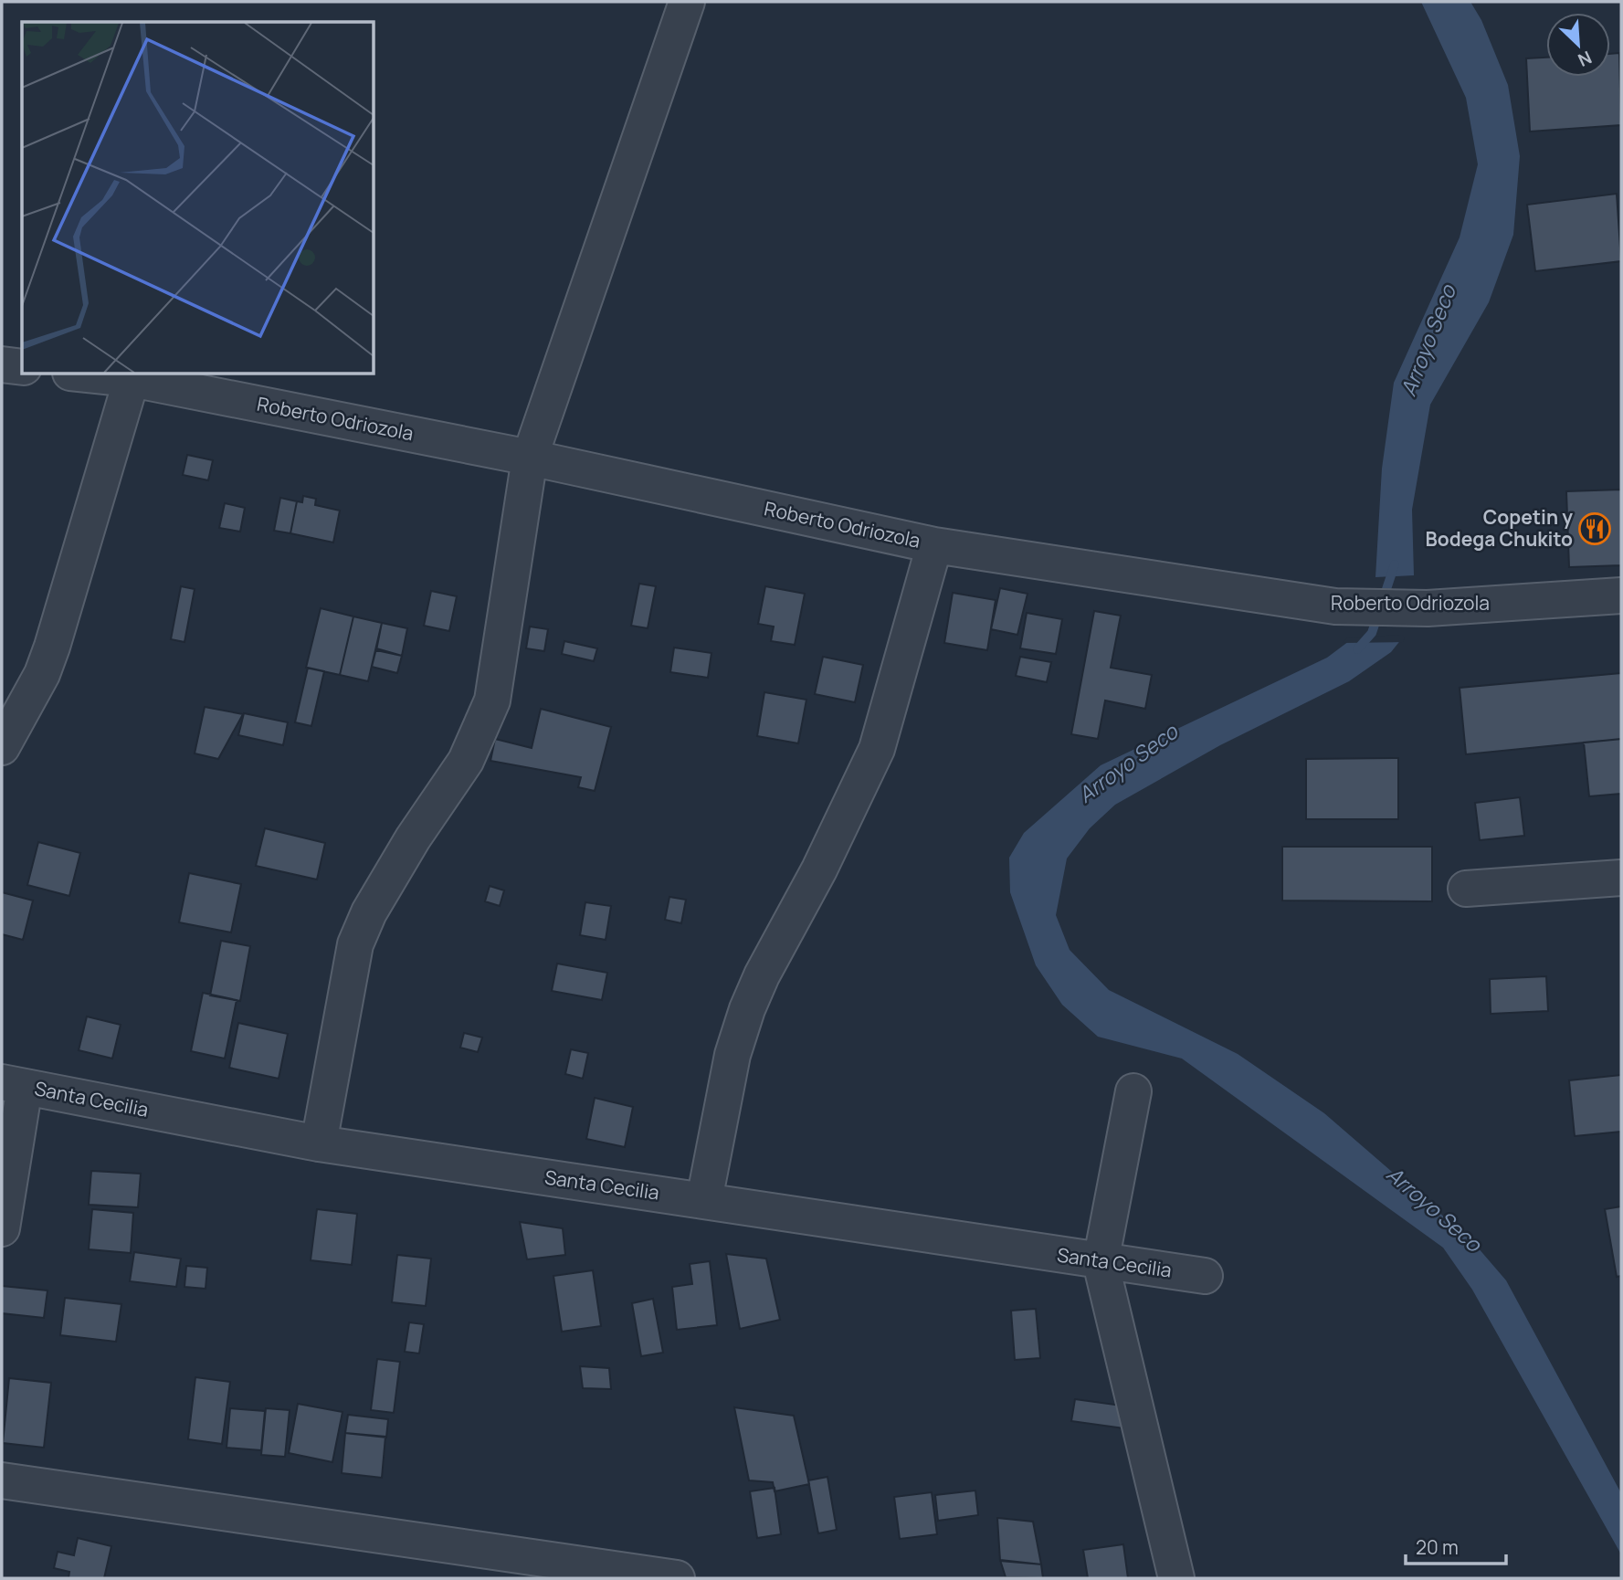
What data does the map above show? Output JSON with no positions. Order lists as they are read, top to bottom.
{
  "streets": {
    "street": ["Roberto Odriozola", "Santa Cecilia"]
  },
  "water": ["Arroyo Seco"],
  "places": {
    "restaurant": ["Copetin y Bodega Chukito"]
  },
  "scale_bar": "20 m",
  "north": "bottom right"
}
